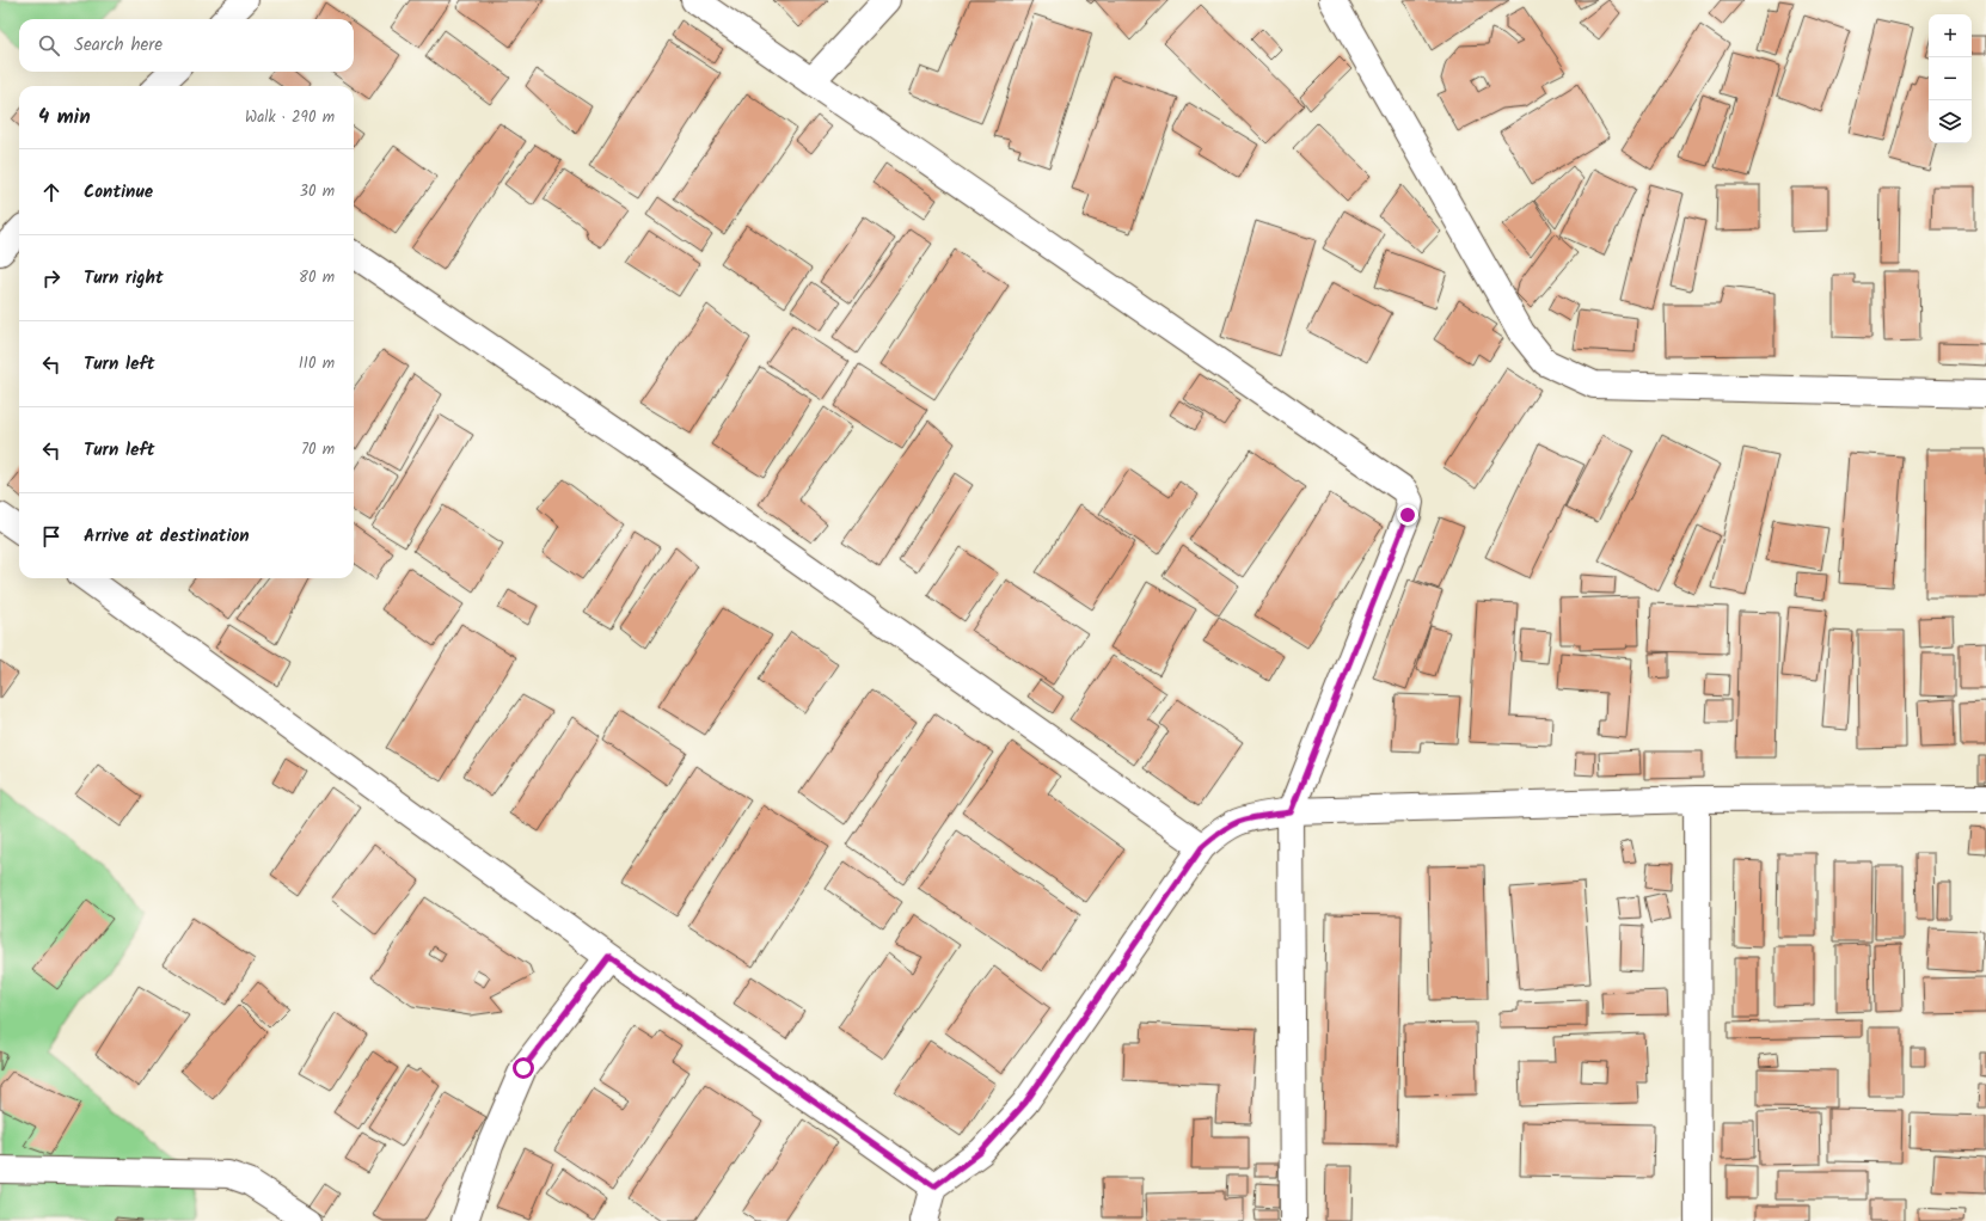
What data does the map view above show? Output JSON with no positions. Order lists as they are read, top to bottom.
{
  "page": {
    "map_buttons": ["+", "−"],
    "search": "Search here",
    "heading": ["4 min", "Walk · 290 m"],
    "list": [
      ["Continue", "30 m"],
      ["Turn right", "80 m"],
      ["Turn left", "110 m"],
      ["Turn left", "70 m"],
      "Arrive at destination"
    ]
  }
}
